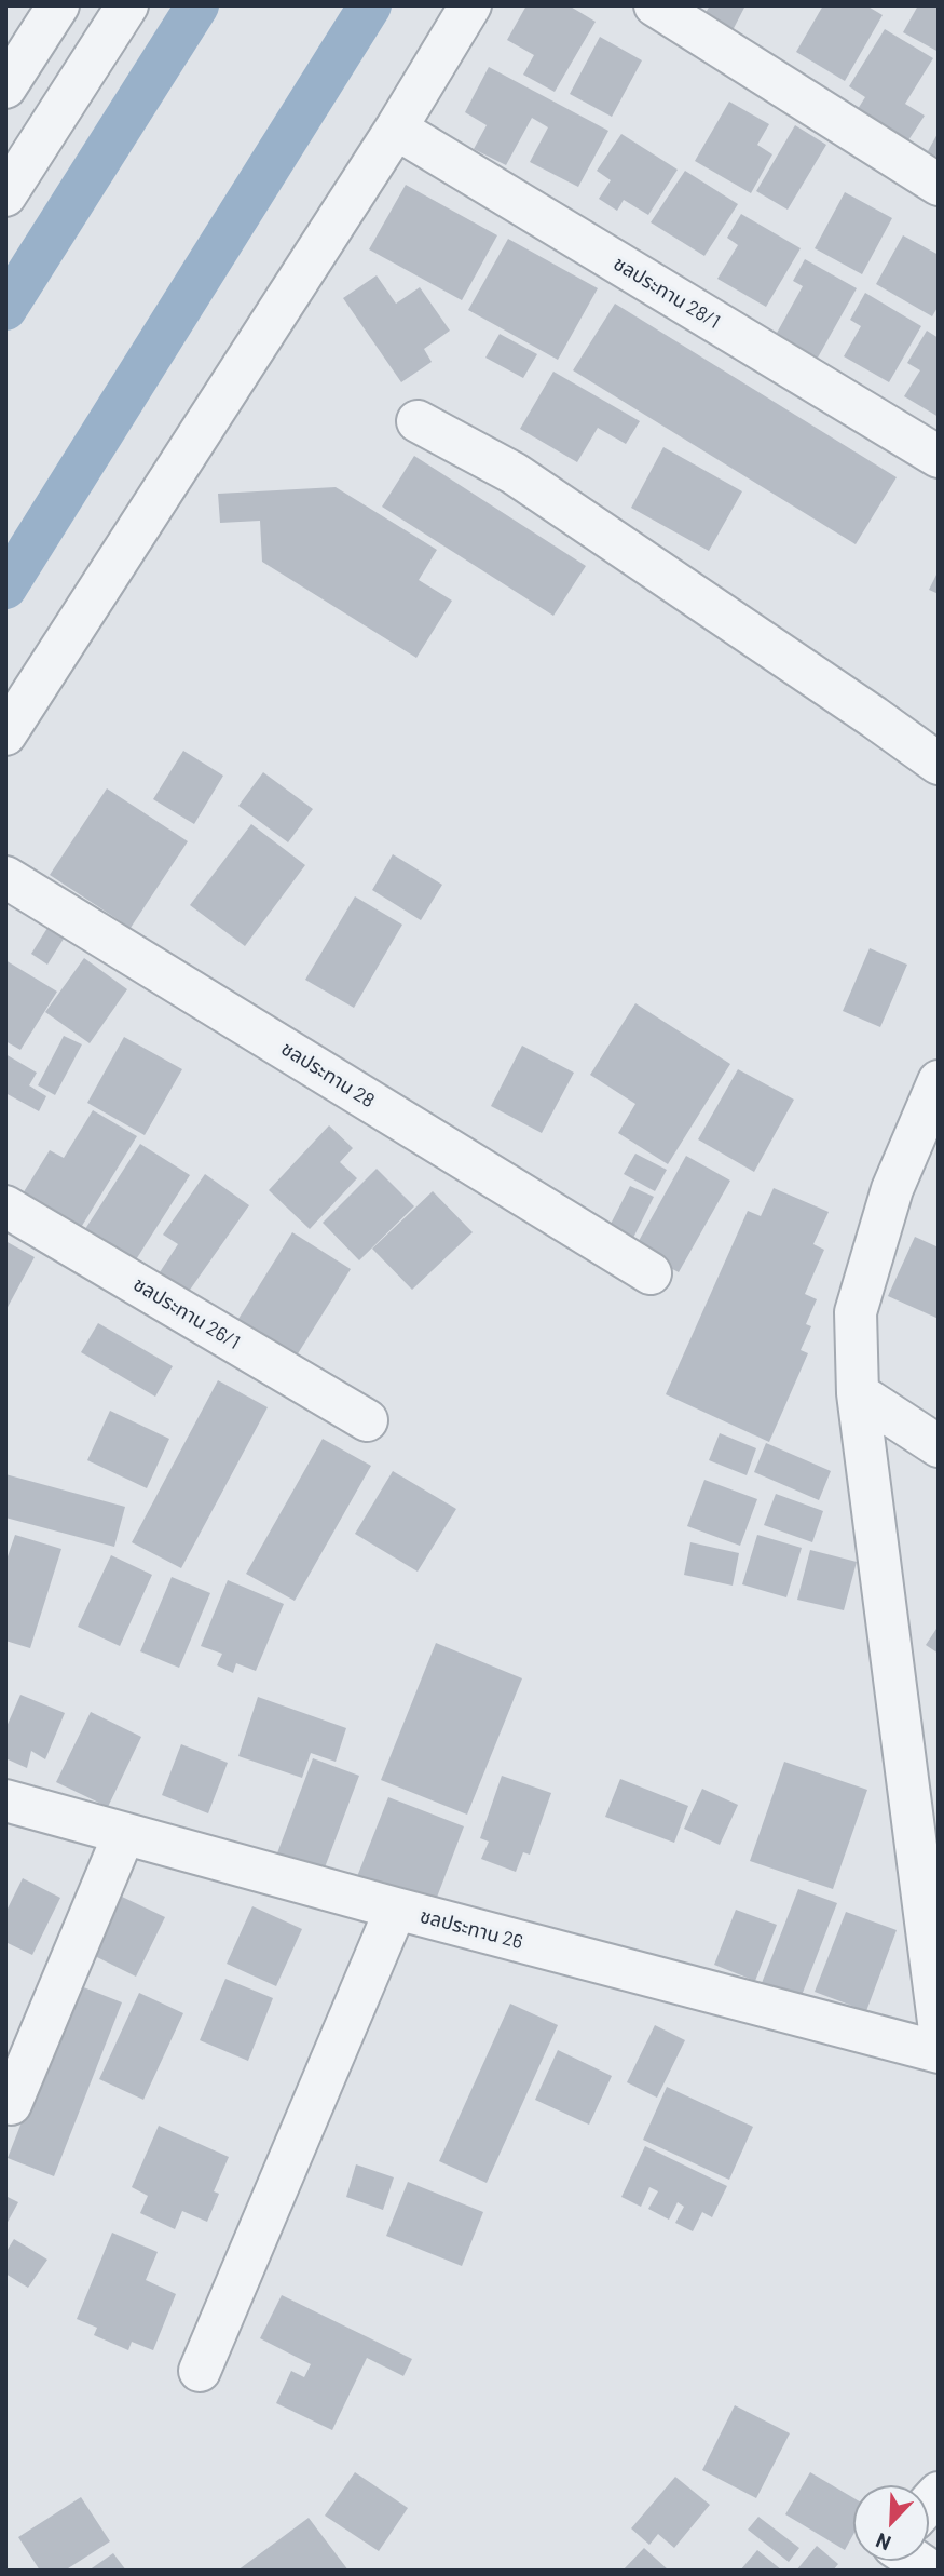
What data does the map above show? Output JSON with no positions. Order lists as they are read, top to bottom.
{
  "streets": {
    "street": [
      "ชลประทาน 28/1",
      "ชลประทาน 28",
      "ชลประทาน 26/1",
      "ชลประทาน 26"
    ]
  },
  "north": "bottom left"
}
